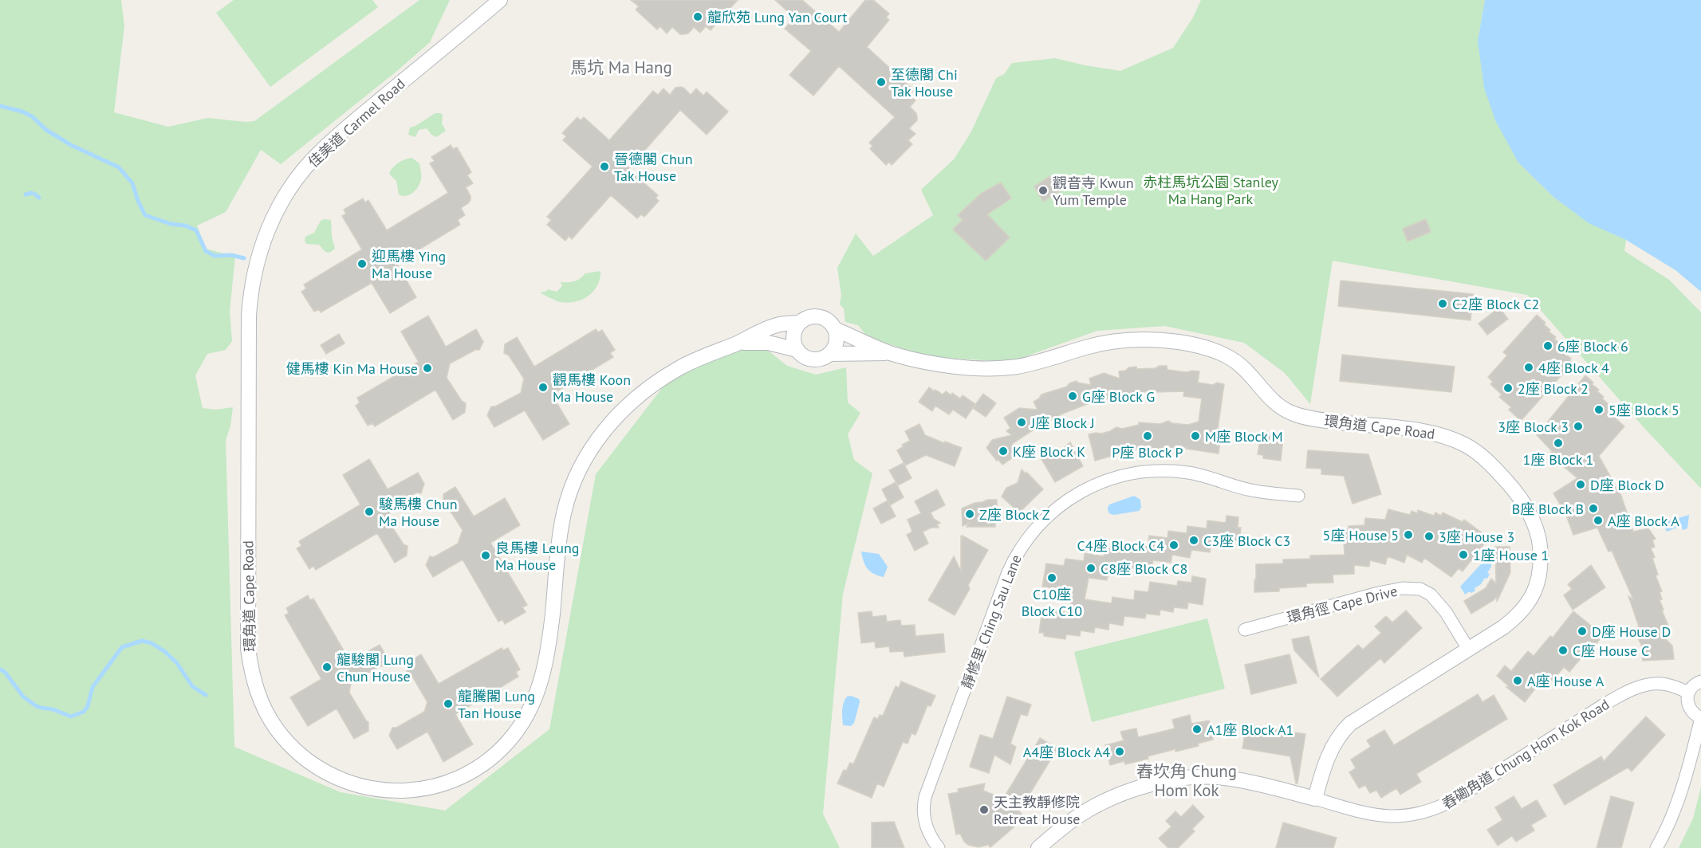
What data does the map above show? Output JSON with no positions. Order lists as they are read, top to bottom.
{
  "streets": {
    "street": [
      "佳美道 Carmel Road",
      "環角道 Cape Road",
      "環角徑 Cape Drive",
      "靜修里 Ching Sau Lane",
      "舂磡角道 Chung Hom Kok Road"
    ]
  },
  "crossings": [
    ["佳美道 Carmel Road", "環角道 Cape Road"],
    ["環角道 Cape Road", "環角徑 Cape Drive"],
    ["環角道 Cape Road", "舂磡角道 Chung Hom Kok Road"]
  ],
  "districts": ["馬坑 Ma Hang", "舂坎角 Chung Hom Kok"],
  "parks": ["赤柱馬坑公園 Stanley Ma Hang Park"],
  "places": [
    "龍欣苑 Lung Yan Court",
    "至德閣 Chi Tak House",
    "晉德閣 Chun Tak House",
    "觀音寺 Kwun Yum Temple",
    "迎馬樓 Ying Ma House",
    "C2座 Block C2",
    "6座 Block 6",
    "4座 Block 4",
    "健馬樓 Kin Ma House",
    "觀馬樓 Koon Ma House",
    "2座 Block 2",
    "G座 Block G",
    "5座 Block 5",
    "J座 Block J",
    "3座 Block 3",
    "P座 Block P",
    "M座 Block M",
    "1座 Block 1",
    "K座 Block K",
    "D座 Block D",
    "B座 Block B",
    "駿馬樓 Chun Ma House",
    "Z座 Block Z",
    "A座 Block A",
    "5座 House 5",
    "3座 House 3",
    "C3座 Block C3",
    "C4座 Block C4",
    "1座 House 1",
    "良馬樓 Leung Ma House",
    "C8座 Block C8",
    "C10座 Block C10",
    "D座 House D",
    "C座 House C",
    "龍駿閣 Lung Chun House",
    "A座 House A",
    "龍騰閣 Lung Tan House",
    "A1座 Block A1",
    "A4座 Block A4",
    "天主教靜修院 Retreat House"
  ]
}
